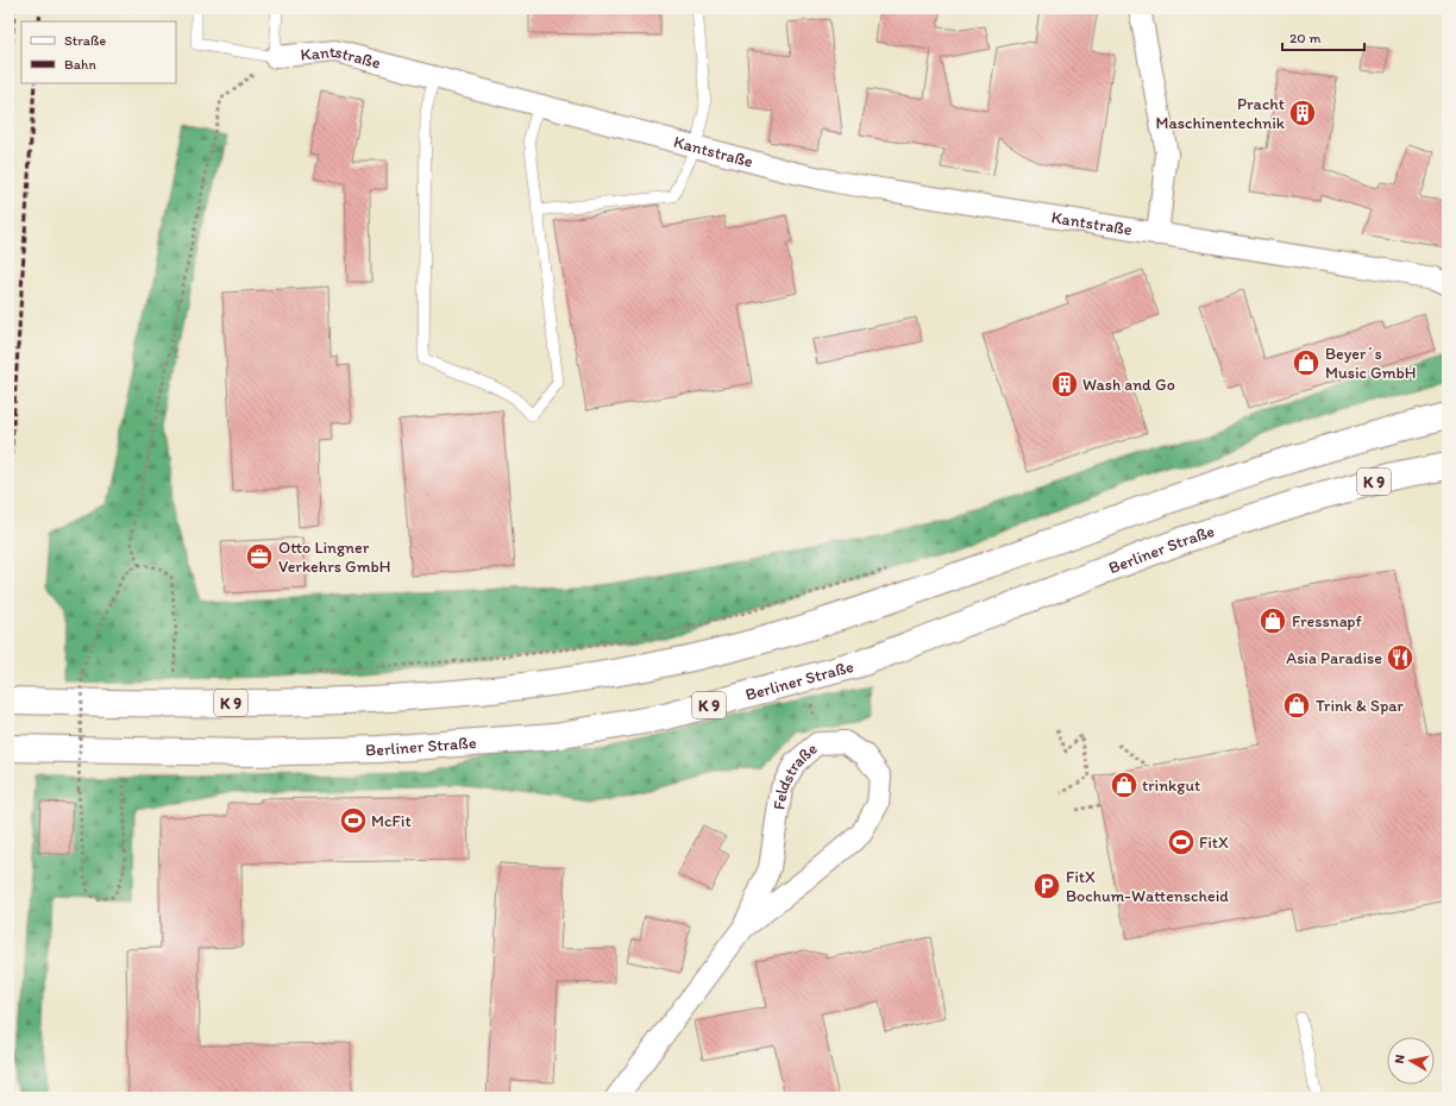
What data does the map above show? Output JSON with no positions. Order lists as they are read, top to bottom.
{
  "streets": {
    "main road": ["K 9", "Berliner Straße"],
    "street": ["Kantstraße", "Feldstraße"]
  },
  "places": {
    "building": ["Pracht Maschinentechnik", "Wash and Go"],
    "shop": [
      "Beyer´s Music GmbH",
      "Fressnapf",
      "Trink & Spar",
      "trinkgut"
    ],
    "office": ["Otto Lingner Verkehrs GmbH"],
    "restaurant": ["Asia Paradise"],
    "sports": ["McFit", "FitX"],
    "parking": ["FitX Bochum-Wattenscheid"]
  },
  "legend": ["Straße", "Bahn"],
  "scale_bar": "20 m",
  "north": "left"
}
